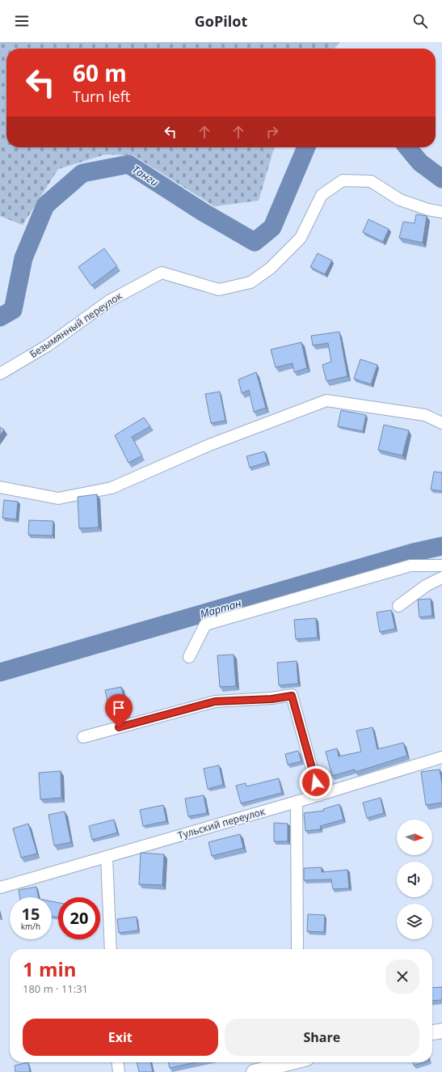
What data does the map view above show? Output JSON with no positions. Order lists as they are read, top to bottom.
{
  "streets": {
    "street": ["Безымянный переулок", "Тульский переулок"]
  },
  "water": ["Танги", "Мартан"],
  "north": "right",
  "page": {
    "header": "GoPilot",
    "turn": ["60 m", "Turn left"],
    "speed": "15 km/h",
    "limit": "20",
    "heading": ["1 min", "180 m · 11:31"],
    "buttons": ["Exit", "Share"]
  }
}
